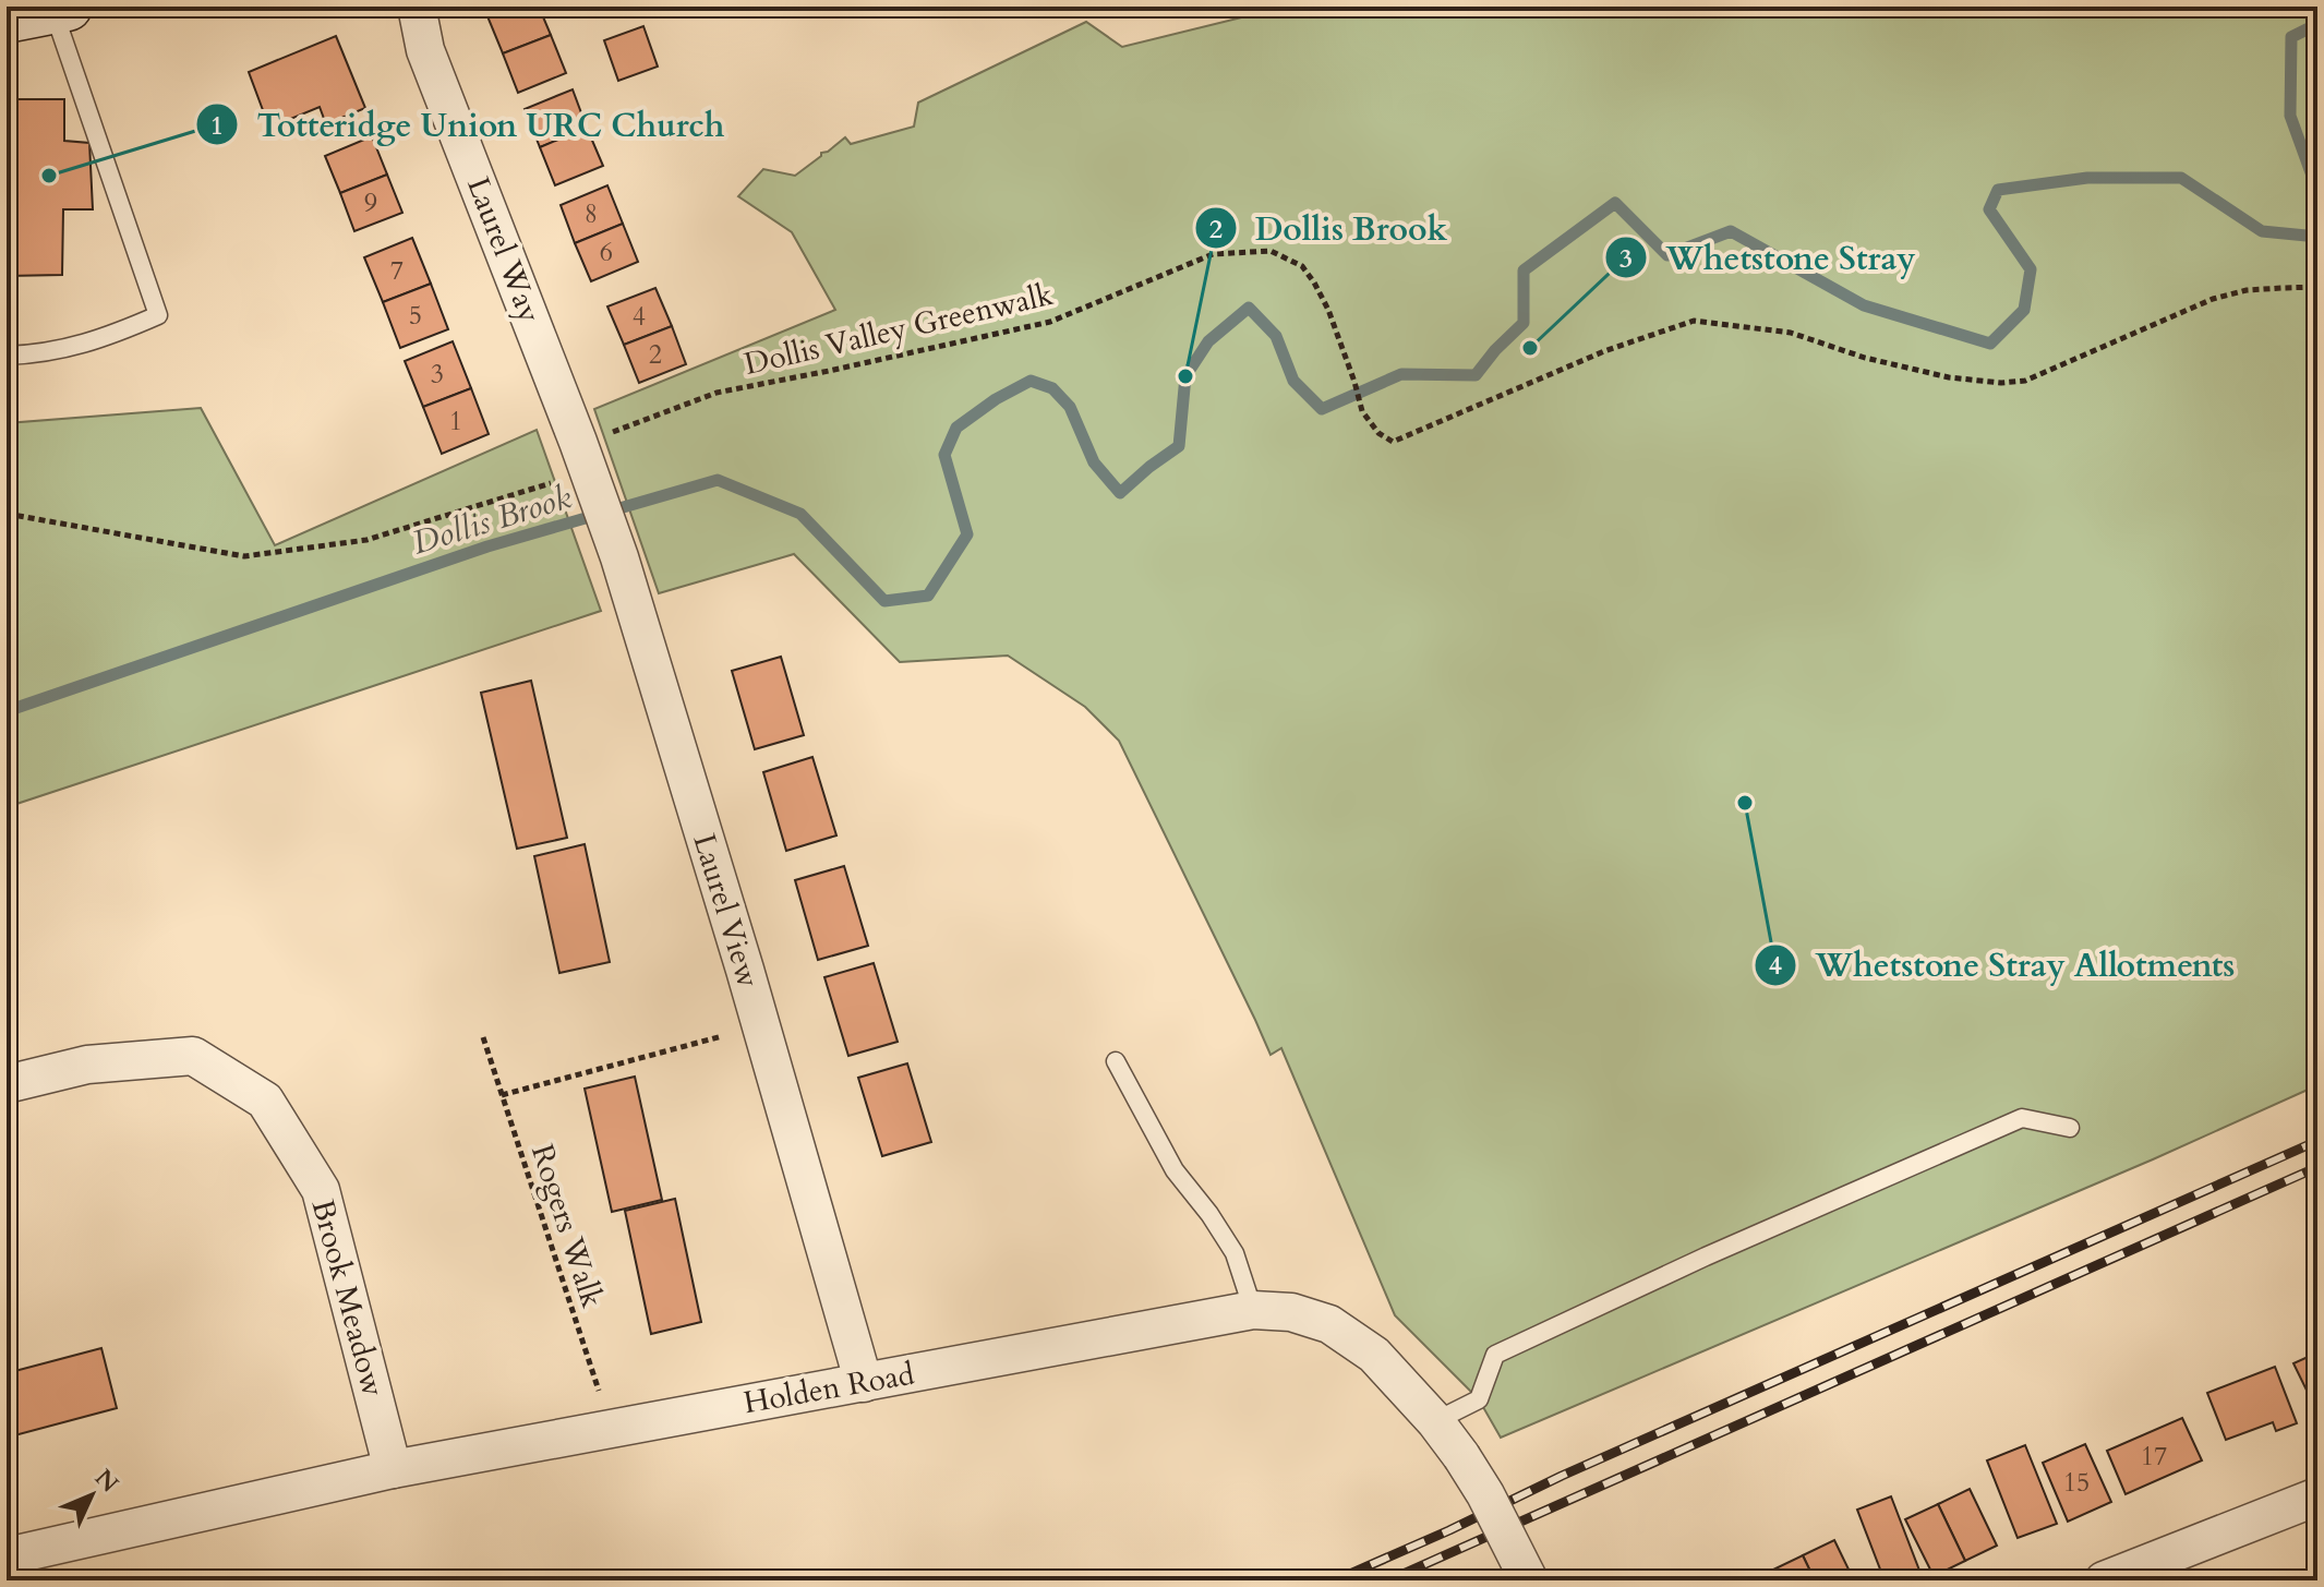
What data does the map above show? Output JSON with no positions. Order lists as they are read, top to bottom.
{
  "streets": {
    "street": [
      "Laurel Way",
      "Laurel View",
      "Brook Meadow",
      "Holden Road"
    ],
    "path": ["Dollis Valley Greenwalk", "Rogers Walk"]
  },
  "crossings": [
    ["Laurel Way", "Dollis Valley Greenwalk"],
    ["Laurel Way", "Laurel View"],
    ["Dollis Valley Greenwalk", "Laurel View"],
    ["Laurel View", "Holden Road"],
    ["Rogers Walk", "Holden Road"],
    ["Brook Meadow", "Holden Road"]
  ],
  "water": ["Dollis Brook"],
  "places": [
    "Totteridge Union URC Church",
    "Whetstone Stray",
    "Dollis Brook",
    "Whetstone Stray Allotments"
  ],
  "house_numbers": [
    "9",
    "8",
    "6",
    "7",
    "5",
    "4",
    "2",
    "3",
    "1",
    "17",
    "15"
  ],
  "north": "top right"
}
